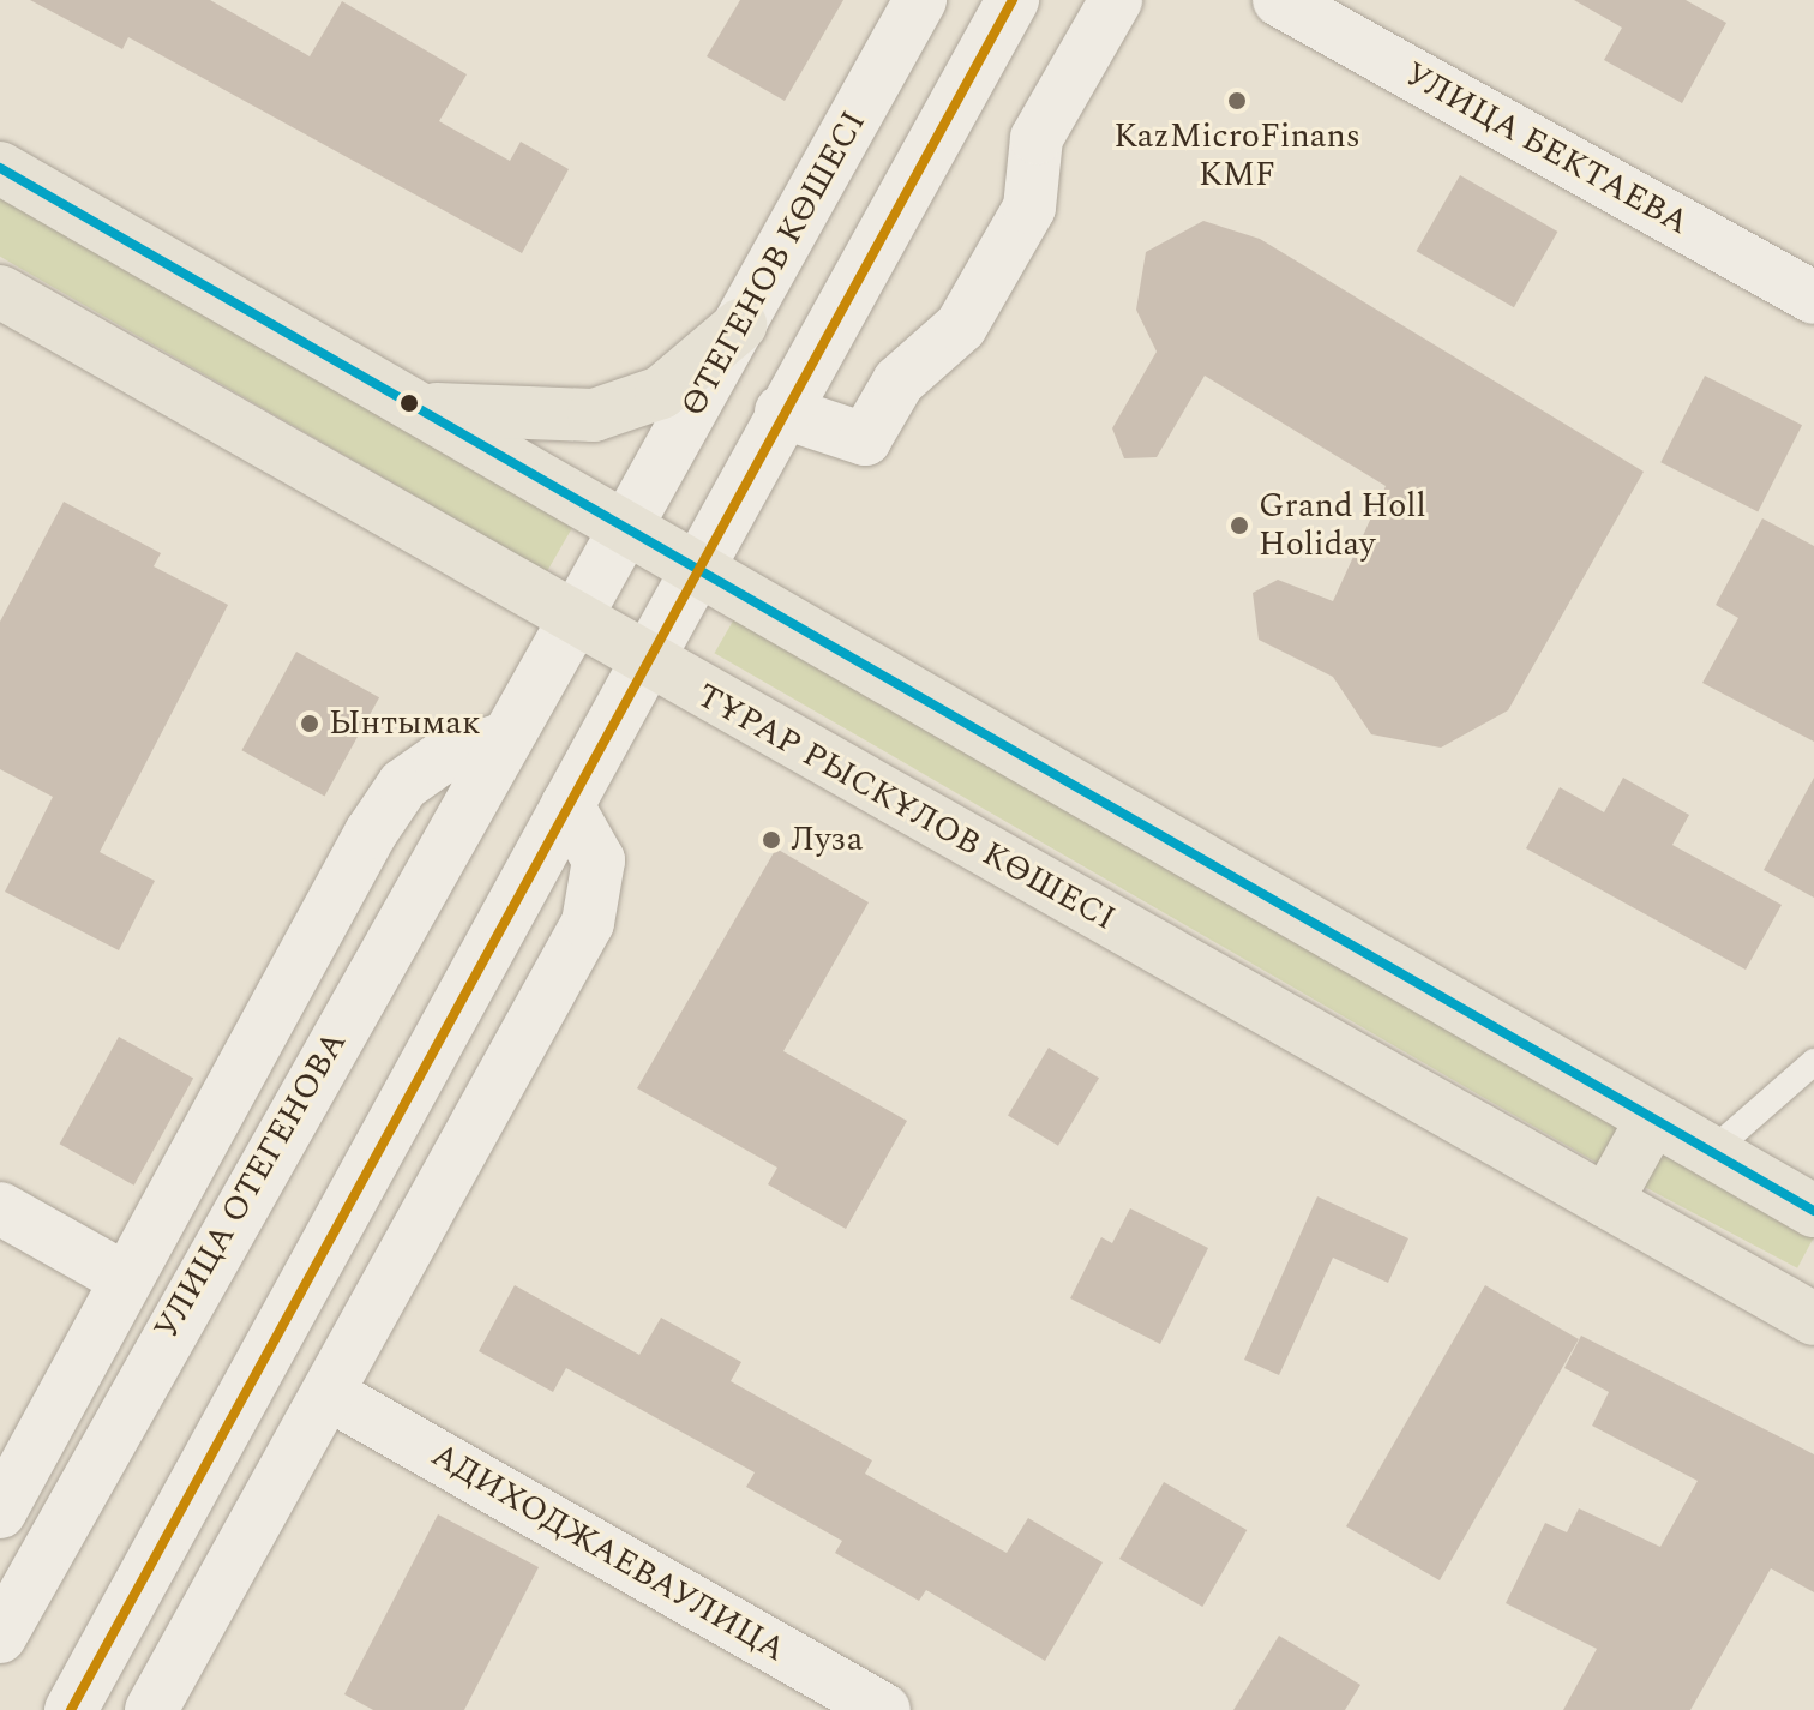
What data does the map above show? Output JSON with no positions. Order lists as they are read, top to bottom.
{
  "streets": {
    "main road": ["ТҰРАР РЫСКҰЛОВ КӨШЕСІ"],
    "street": [
      "УЛИЦА БЕКТАЕВА",
      "ӨТЕГЕНОВ КӨШЕСІ",
      "УЛИЦА ОТЕГЕНОВА",
      "АДИХОДЖАЕВАУЛИЦА"
    ]
  },
  "crossings": [
    ["ӨТЕГЕНОВ КӨШЕСІ", "ТҰРАР РЫСКҰЛОВ КӨШЕСІ"],
    ["ӨТЕГЕНОВ КӨШЕСІ", "УЛИЦА ОТЕГЕНОВА"],
    ["ТҰРАР РЫСКҰЛОВ КӨШЕСІ", "УЛИЦА ОТЕГЕНОВА"]
  ],
  "places": [
    "KazMicroFinans KMF",
    "Grand Holl Holiday",
    "Ынтымак",
    "Луза"
  ]
}
